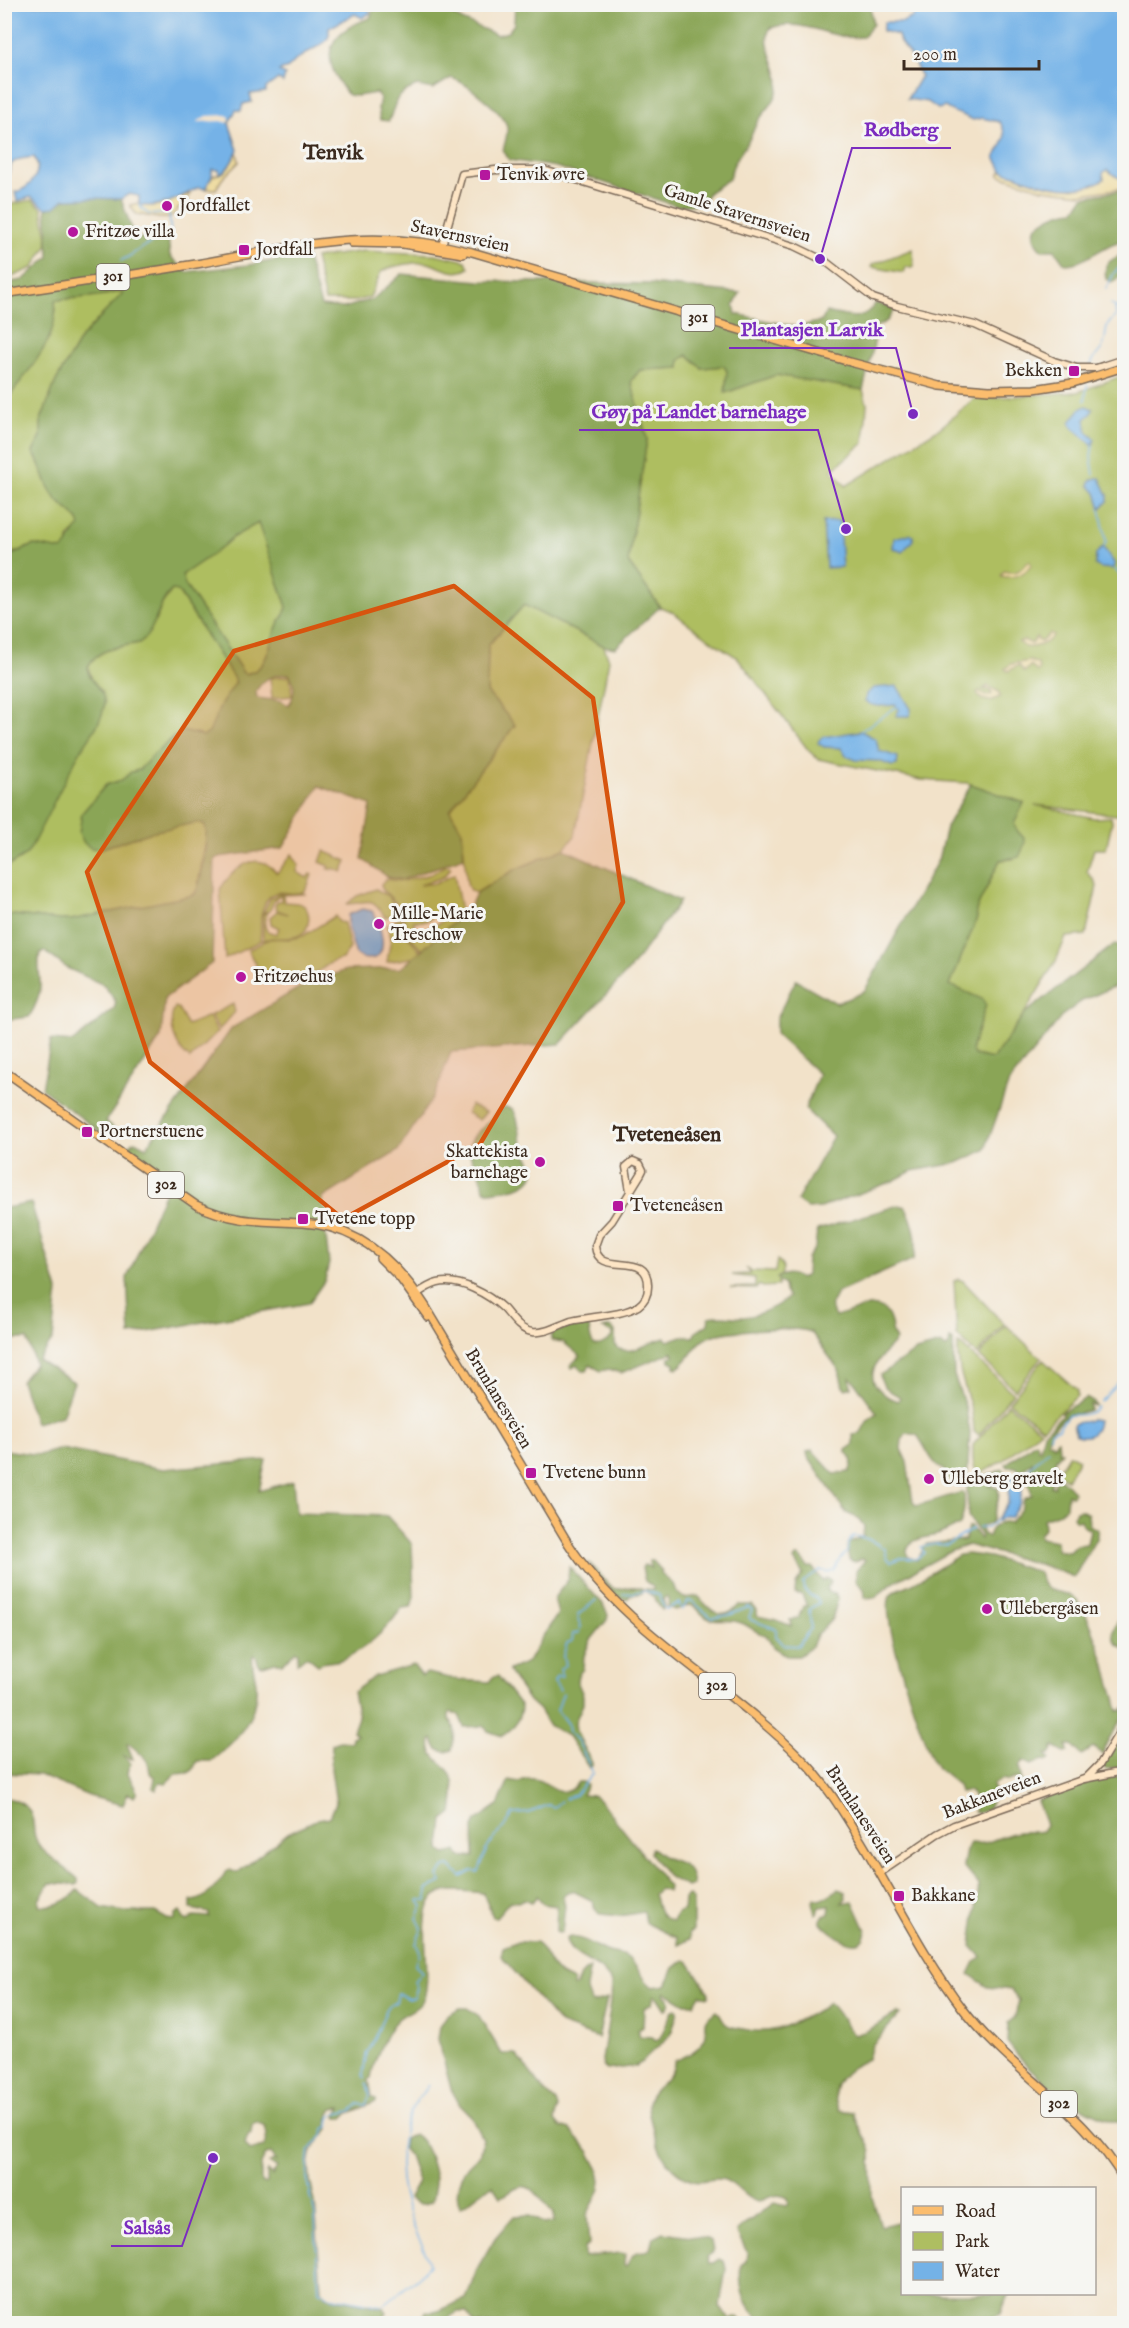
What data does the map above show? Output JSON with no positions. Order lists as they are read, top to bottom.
{
  "streets": {
    "main road": [
      "Stavernsveien",
      "301",
      "302",
      "Brunlanesveien"
    ],
    "street": ["Gamle Stavernsveien", "Bakkaneveien"]
  },
  "crossings": [
    ["Gamle Stavernsveien", "Stavernsveien"],
    ["Brunlanesveien", "Bakkaneveien"]
  ],
  "districts": ["Tenvik", "Tveteneåsen"],
  "places": {
    "transit": [
      "Tenvik øvre",
      "Jordfall",
      "Bekken",
      "Portnerstuene",
      "Tveteneåsen",
      "Tvetene topp",
      "Tvetene bunn",
      "Bakkane"
    ],
    "other": [
      "Jordfallet",
      "Fritzøe villa",
      "Rødberg",
      "Plantasjen Larvik",
      "Gøy på Landet barnehage",
      "Mille-Marie Treschow",
      "Fritzøehus",
      "Skattekista barnehage",
      "Ulleberg gravelt",
      "Ullebergåsen",
      "Salsås"
    ]
  },
  "legend": ["Road", "Park", "Water"],
  "scale_bar": "200 m"
}
